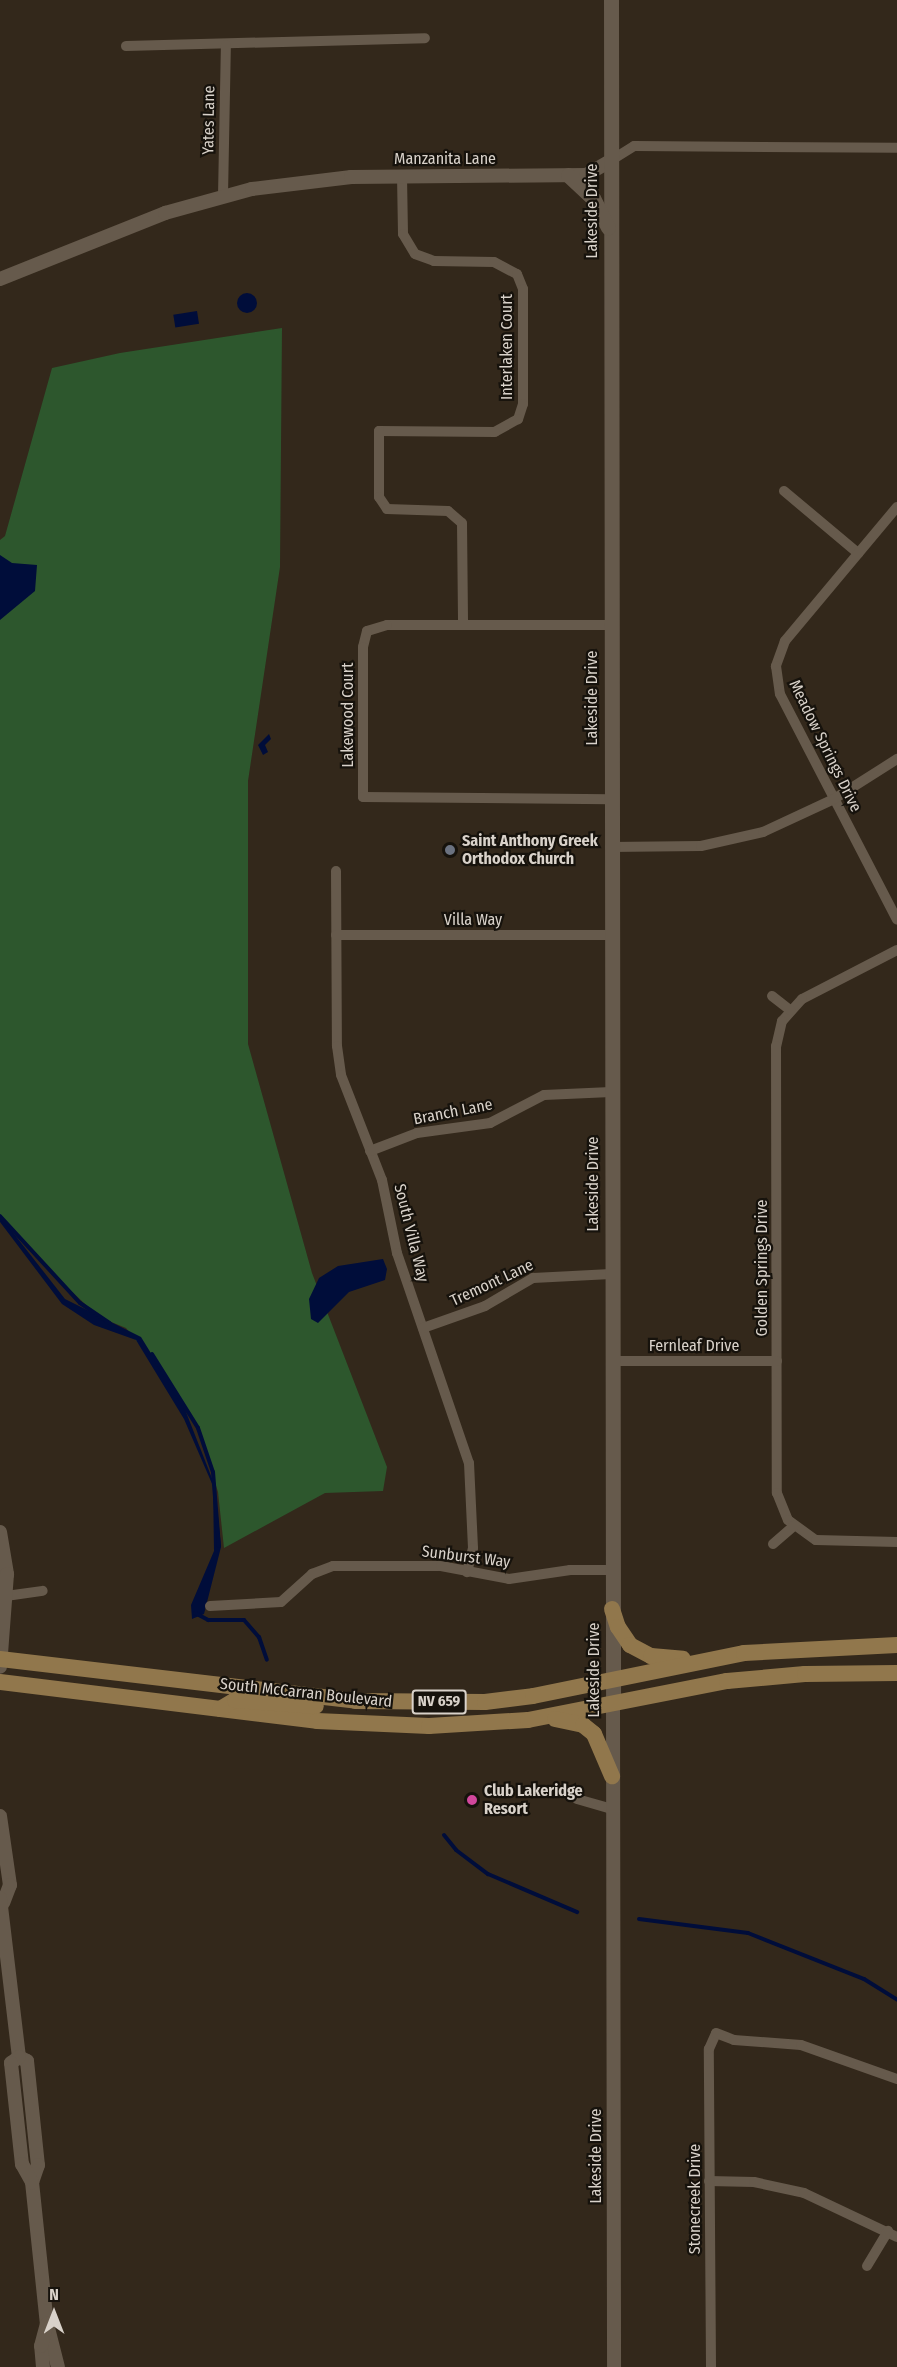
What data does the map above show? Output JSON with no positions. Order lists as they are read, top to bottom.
{
  "streets": {
    "main road": ["Lakeside Drive", "South McCarran Boulevard", "NV 659"],
    "street": [
      "Yates Lane",
      "Manzanita Lane",
      "Interlaken Court",
      "Lakewood Court",
      "Meadow Springs Drive",
      "Villa Way",
      "Branch Lane",
      "South Villa Way",
      "Golden Springs Drive",
      "Tremont Lane",
      "Fernleaf Drive",
      "Sunburst Way",
      "Stonecreek Drive"
    ]
  },
  "crossings": [
    ["Yates Lane", "Manzanita Lane"],
    ["Manzanita Lane", "Lakeside Drive"],
    ["Manzanita Lane", "Interlaken Court"],
    ["Lakeside Drive", "Lakewood Court"],
    ["Lakeside Drive", "Villa Way"],
    ["Lakeside Drive", "Branch Lane"],
    ["Lakeside Drive", "Tremont Lane"],
    ["Lakeside Drive", "Fernleaf Drive"],
    ["Lakeside Drive", "Sunburst Way"],
    ["Lakeside Drive", "South McCarran Boulevard"],
    ["Interlaken Court", "Lakewood Court"],
    ["Villa Way", "South Villa Way"],
    ["Branch Lane", "South Villa Way"],
    ["South Villa Way", "Tremont Lane"],
    ["South Villa Way", "Sunburst Way"],
    ["Golden Springs Drive", "Fernleaf Drive"]
  ],
  "places": ["Saint Anthony Greek Orthodox Church", "Club Lakeridge Resort"],
  "north": "top"
}
